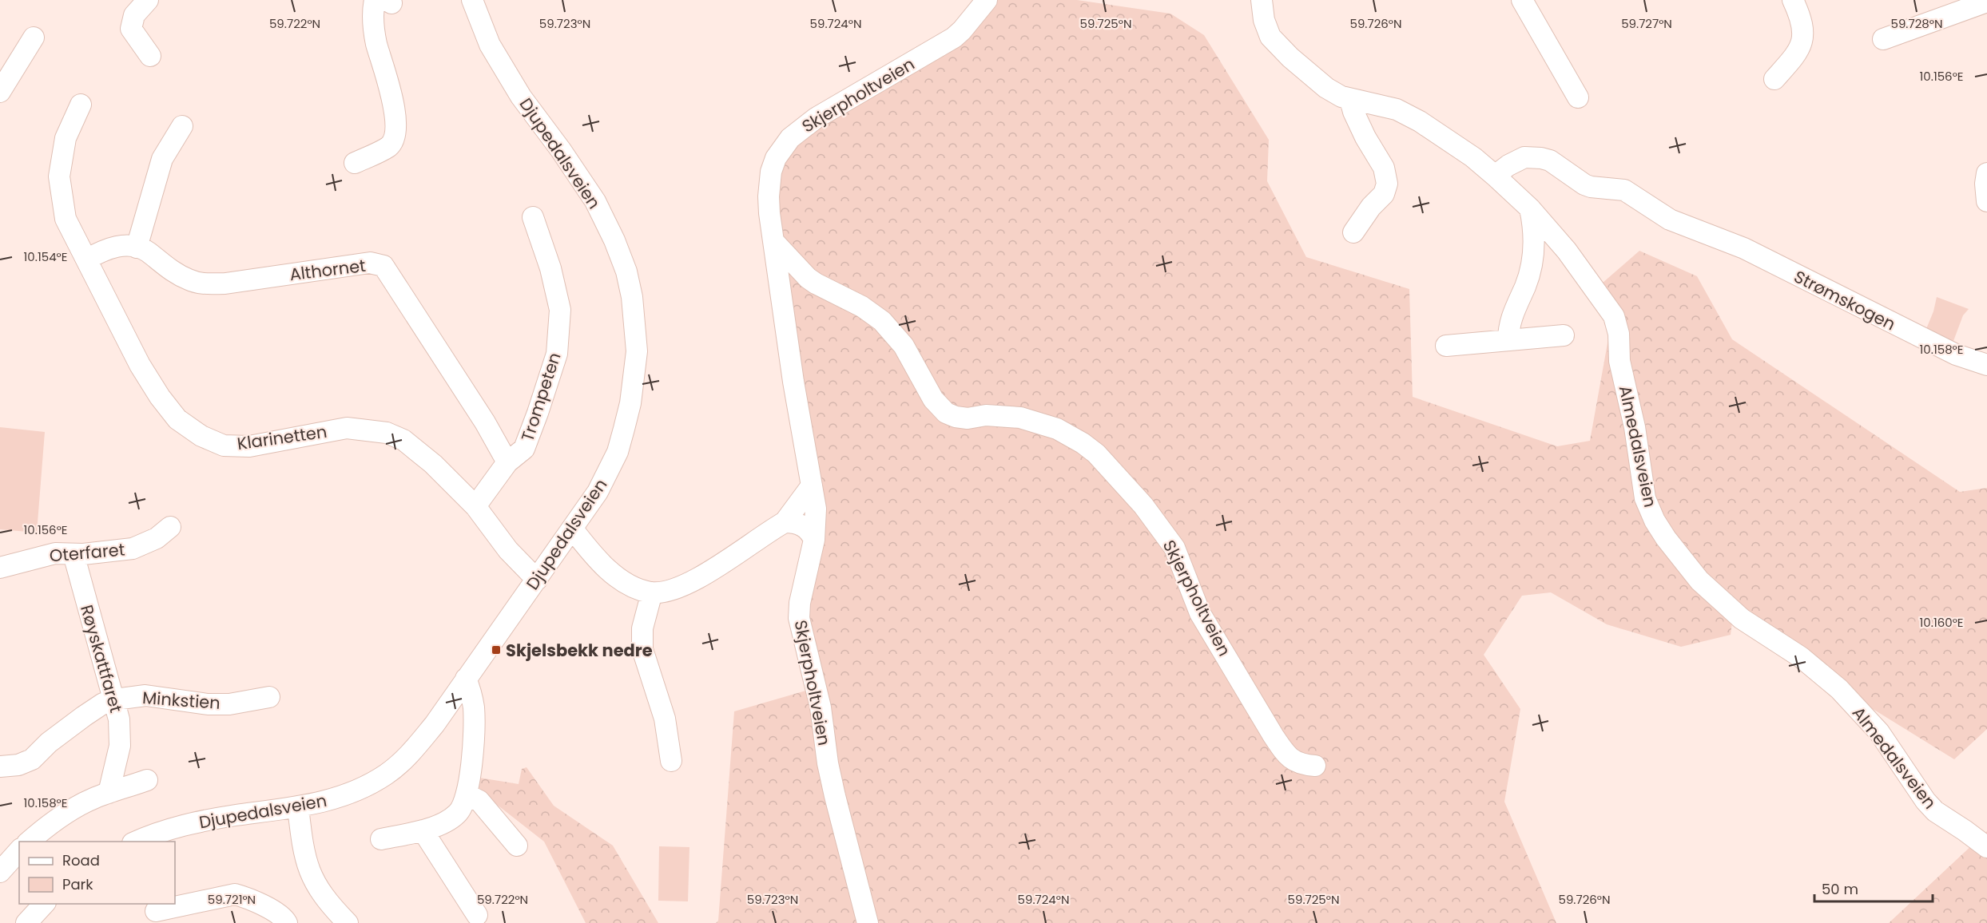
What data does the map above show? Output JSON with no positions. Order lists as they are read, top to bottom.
{
  "streets": {
    "street": [
      "Skjerpholtveien",
      "Djupedalsveien",
      "Althornet",
      "Strømskogen",
      "Trompeten",
      "Klarinetten",
      "Almedalsveien",
      "Oterfaret",
      "Røyskattfaret",
      "Minkstien"
    ]
  },
  "crossings": [
    ["Djupedalsveien", "Klarinetten"],
    ["Althornet", "Trompeten"],
    ["Strømskogen", "Almedalsveien"],
    ["Trompeten", "Klarinetten"],
    ["Oterfaret", "Røyskattfaret"],
    ["Røyskattfaret", "Minkstien"]
  ],
  "places": {
    "transit": ["Skjelsbekk nedre"]
  },
  "legend": ["Road", "Park"],
  "scale_bar": "50 m",
  "coordinates": [
    "59.722°N",
    "59.723°N",
    "59.724°N",
    "59.725°N",
    "59.726°N",
    "59.727°N",
    "59.728°N",
    "10.156°E",
    "10.154°E",
    "10.158°E",
    "10.160°E",
    "59.721°N"
  ]
}
